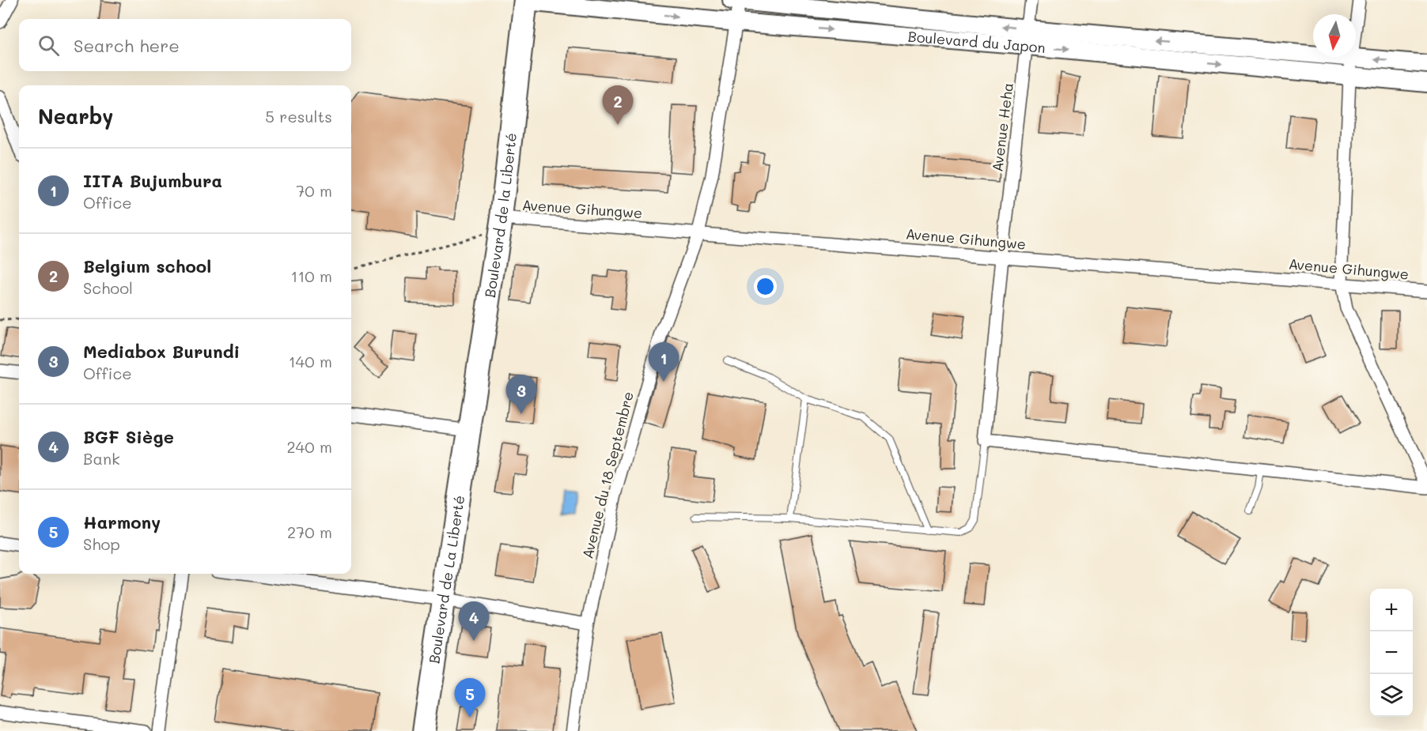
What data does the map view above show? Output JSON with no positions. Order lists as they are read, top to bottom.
{
  "streets": {
    "highway": ["Boulevard de la Liberté", "Boulevard de La Liberté"],
    "main road": ["Boulevard du Japon"],
    "street": ["Avenue Heha", "Avenue Gihungwe", "Avenue du 18 Septembre"]
  },
  "crossings": [
    ["Boulevard du Japon", "Avenue Heha"],
    ["Boulevard du Japon", "Boulevard de la Liberté"],
    ["Boulevard du Japon", "Avenue du 18 Septembre"],
    ["Avenue Heha", "Avenue Gihungwe"],
    ["Avenue Gihungwe", "Boulevard de la Liberté"],
    ["Avenue Gihungwe", "Avenue du 18 Septembre"],
    ["Boulevard de la Liberté", "Boulevard de La Liberté"]
  ],
  "north": "bottom",
  "page": {
    "search": "Search here",
    "pins": [
      "2",
      "1",
      "3",
      "4",
      "5"
    ],
    "heading": ["Nearby", "5 results"],
    "list": [
      {
        "mark": "1",
        "name": "IITA Bujumbura",
        "note": "Office",
        "value": "70 m"
      },
      {
        "mark": "2",
        "name": "Belgium school",
        "note": "School",
        "value": "110 m"
      },
      {
        "mark": "3",
        "name": "Mediabox Burundi",
        "note": "Office",
        "value": "140 m"
      },
      {
        "mark": "4",
        "name": "BGF Siège",
        "note": "Bank",
        "value": "240 m"
      },
      {
        "mark": "5",
        "name": "Harmony",
        "note": "Shop",
        "value": "270 m"
      }
    ],
    "map_buttons": ["+", "−"]
  }
}
